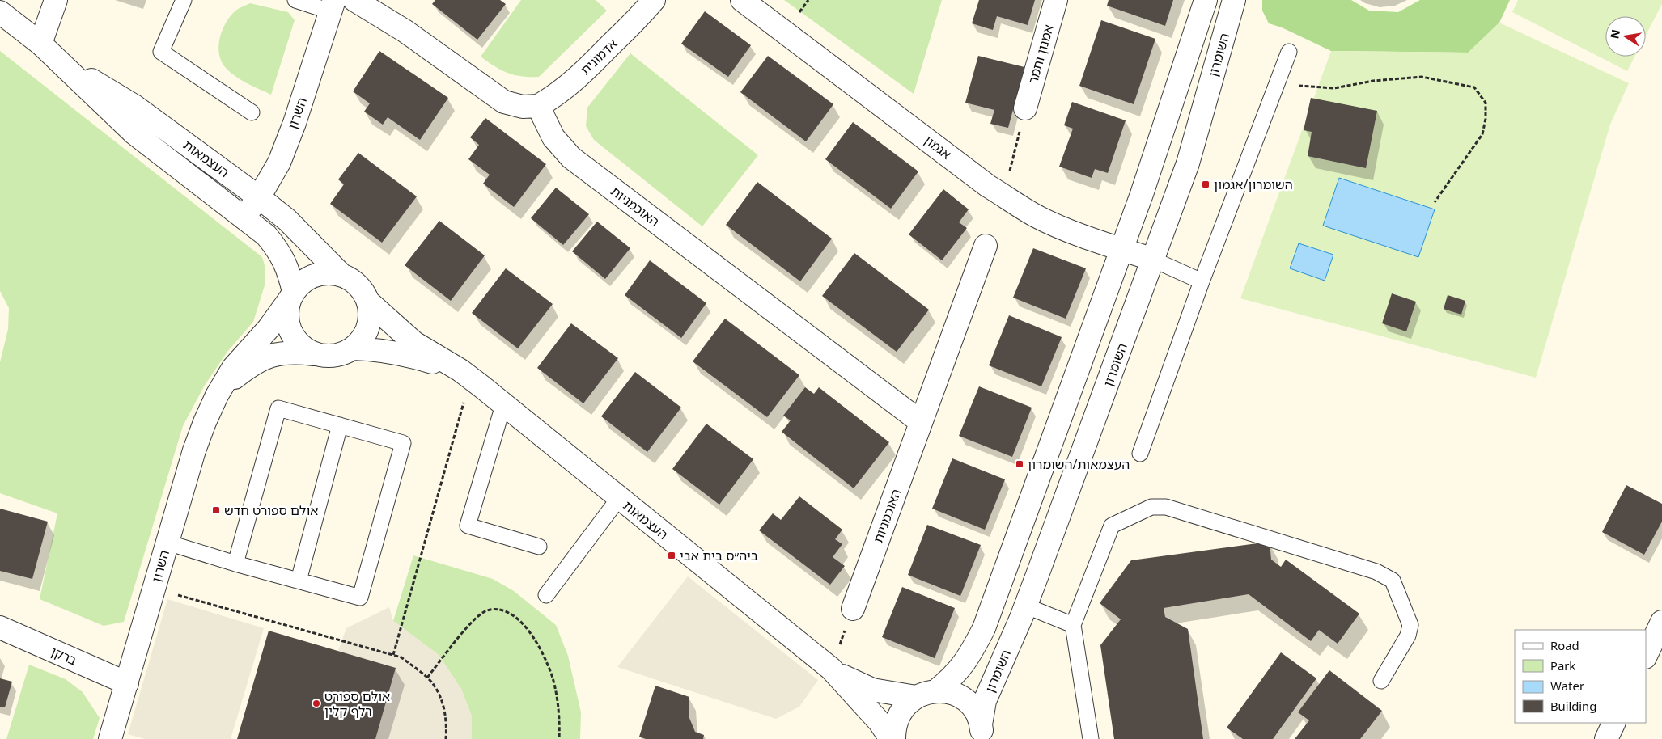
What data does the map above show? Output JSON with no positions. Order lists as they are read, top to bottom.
{
  "streets": {
    "street": [
      "אמנון ותמר",
      "השומרון",
      "אדמונית",
      "השרון",
      "אגמון",
      "העצמאות",
      "האוכמניות",
      "ברקן"
    ]
  },
  "crossings": [
    ["השומרון", "אגמון"],
    ["השומרון", "העצמאות"],
    ["אדמונית", "האוכמניות"],
    ["השרון", "העצמאות"],
    ["השרון", "ברקן"]
  ],
  "places": {
    "transit": [
      "השומרון/אגמון",
      "העצמאות/השומרון",
      "אולם ספורט חדש",
      "ביה״ס בית אבי"
    ],
    "other": ["אולם ספורט רלף קלין"]
  },
  "legend": [
    "Road",
    "Park",
    "Water",
    "Building"
  ],
  "north": "left"
}
